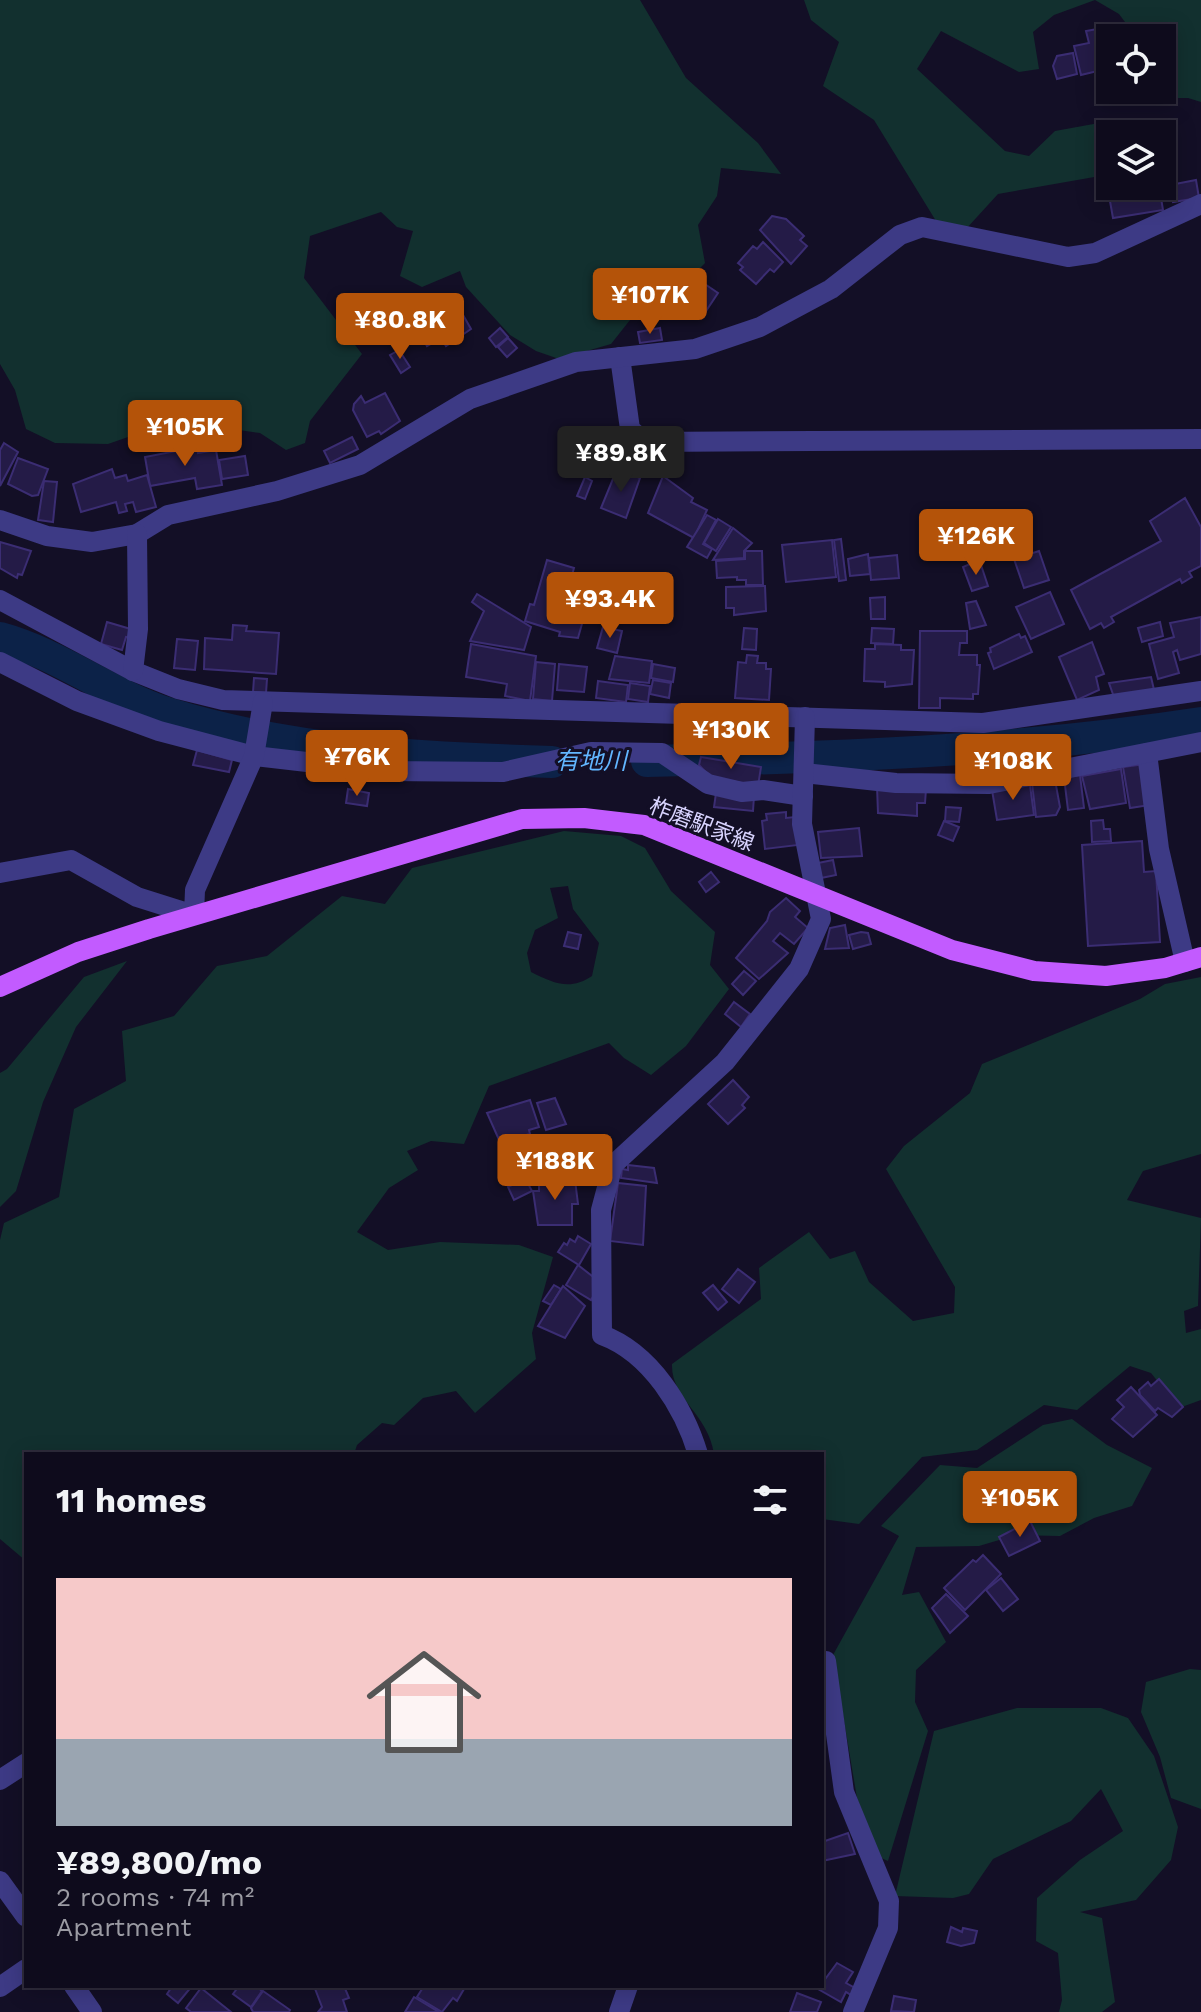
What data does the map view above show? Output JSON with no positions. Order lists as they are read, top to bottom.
{
  "streets": {
    "main road": ["柞磨駅家線"]
  },
  "water": ["有地川"],
  "page": {
    "price": [
      "¥107K",
      "¥80.8K",
      "¥105K",
      "¥89.8K",
      "¥126K",
      "¥93.4K",
      "¥130K",
      "¥76K",
      "¥108K",
      "¥188K",
      "¥105K"
    ],
    "heading": "11 homes",
    "list": [
      {
        "name": "¥89,800/mo",
        "note": "2 rooms · 74 m² · Apartment"
      }
    ]
  }
}
